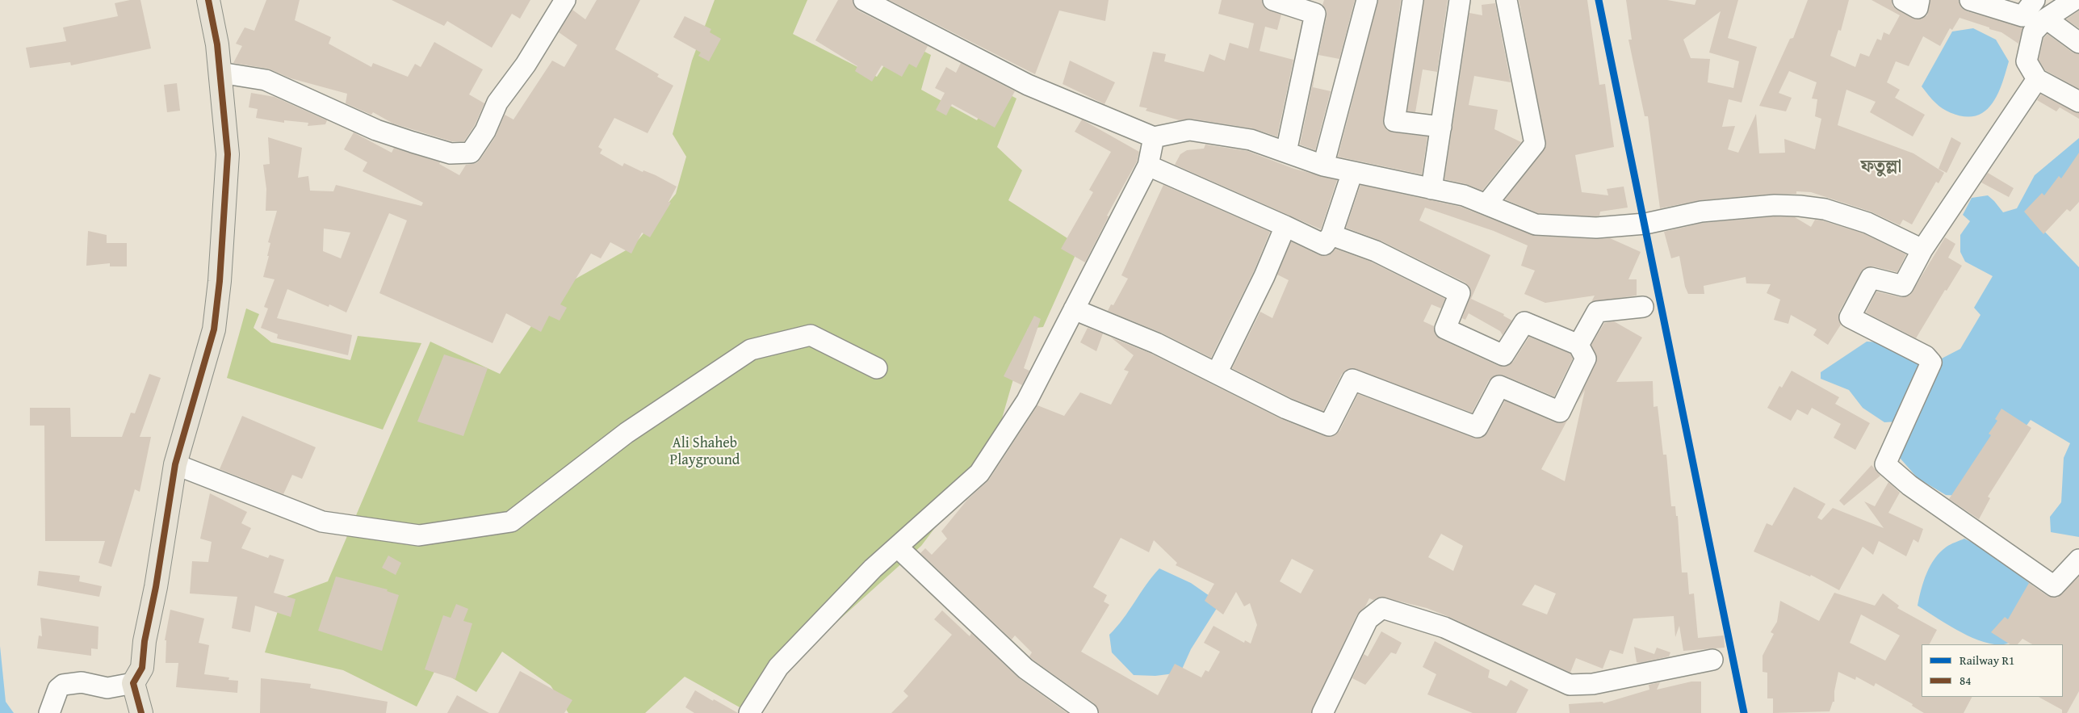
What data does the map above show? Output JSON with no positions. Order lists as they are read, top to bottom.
{
  "districts": ["ফতুল্লা"],
  "parks": ["Ali Shaheb Playground"],
  "lines": ["rail line R1", "transit line 84"],
  "legend": ["Railway R1", "84"]
}
